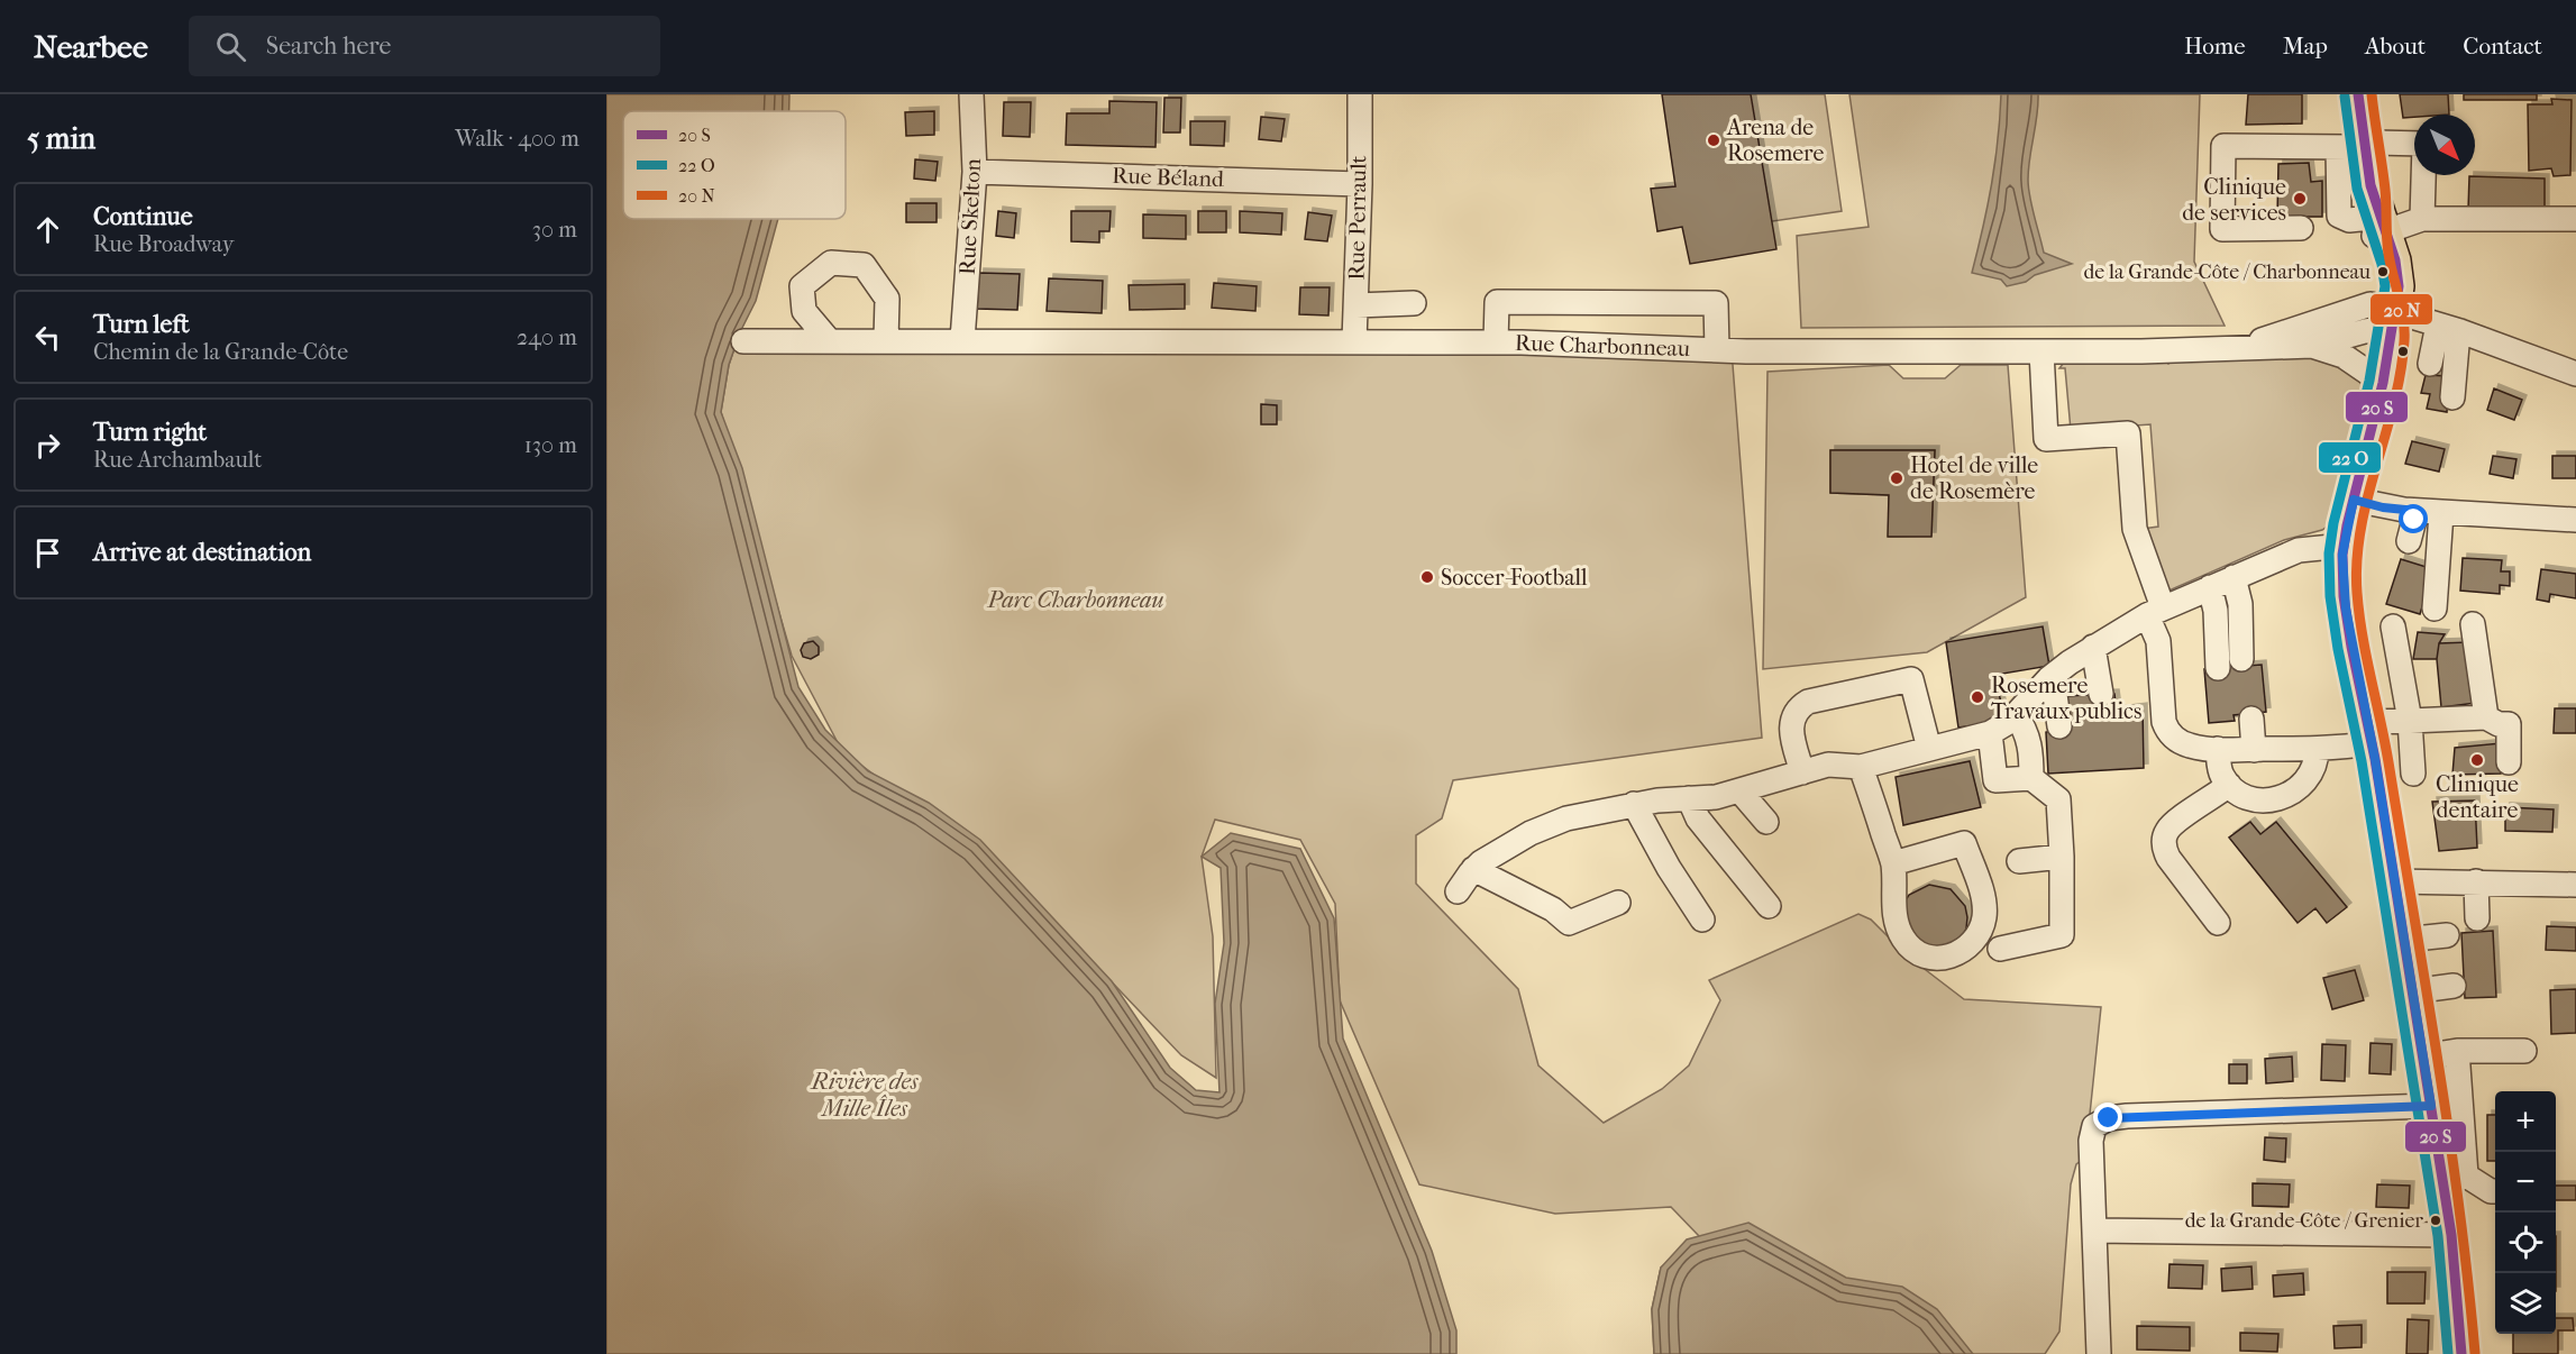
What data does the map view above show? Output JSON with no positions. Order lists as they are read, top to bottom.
{
  "streets": {
    "street": [
      "Rue Béland",
      "Rue Skelton",
      "Rue Perrault",
      "Rue Charbonneau"
    ]
  },
  "crossings": [
    ["Rue Béland", "Rue Skelton"],
    ["Rue Béland", "Rue Perrault"],
    ["Rue Skelton", "Rue Charbonneau"],
    ["Rue Perrault", "Rue Charbonneau"]
  ],
  "water": ["Rivière des Mille Îles"],
  "parks": ["Parc Charbonneau"],
  "places": [
    "Arena de Rosemere",
    "Clinique de services",
    "de la Grande-Côte / Charbonneau",
    "Hotel de ville de Rosemère",
    "Soccer-Football",
    "Rosemere Travaux publics",
    "Clinique dentaire",
    "de la Grande-Côte / Grenier"
  ],
  "legend": ["20 S", "22 O", "20 N"],
  "north": "bottom right",
  "page": {
    "header": "Nearbee",
    "search": "Search here",
    "nav": [
      "Home",
      "Map",
      "About",
      "Contact"
    ],
    "heading": ["5 min", "Walk · 400 m"],
    "list": [
      ["Continue", "Rue Broadway", "30 m"],
      ["Turn left", "Chemin de la Grande-Côte", "240 m"],
      ["Turn right", "Rue Archambault", "130 m"],
      "Arrive at destination"
    ],
    "map_buttons": ["+", "−"]
  }
}
